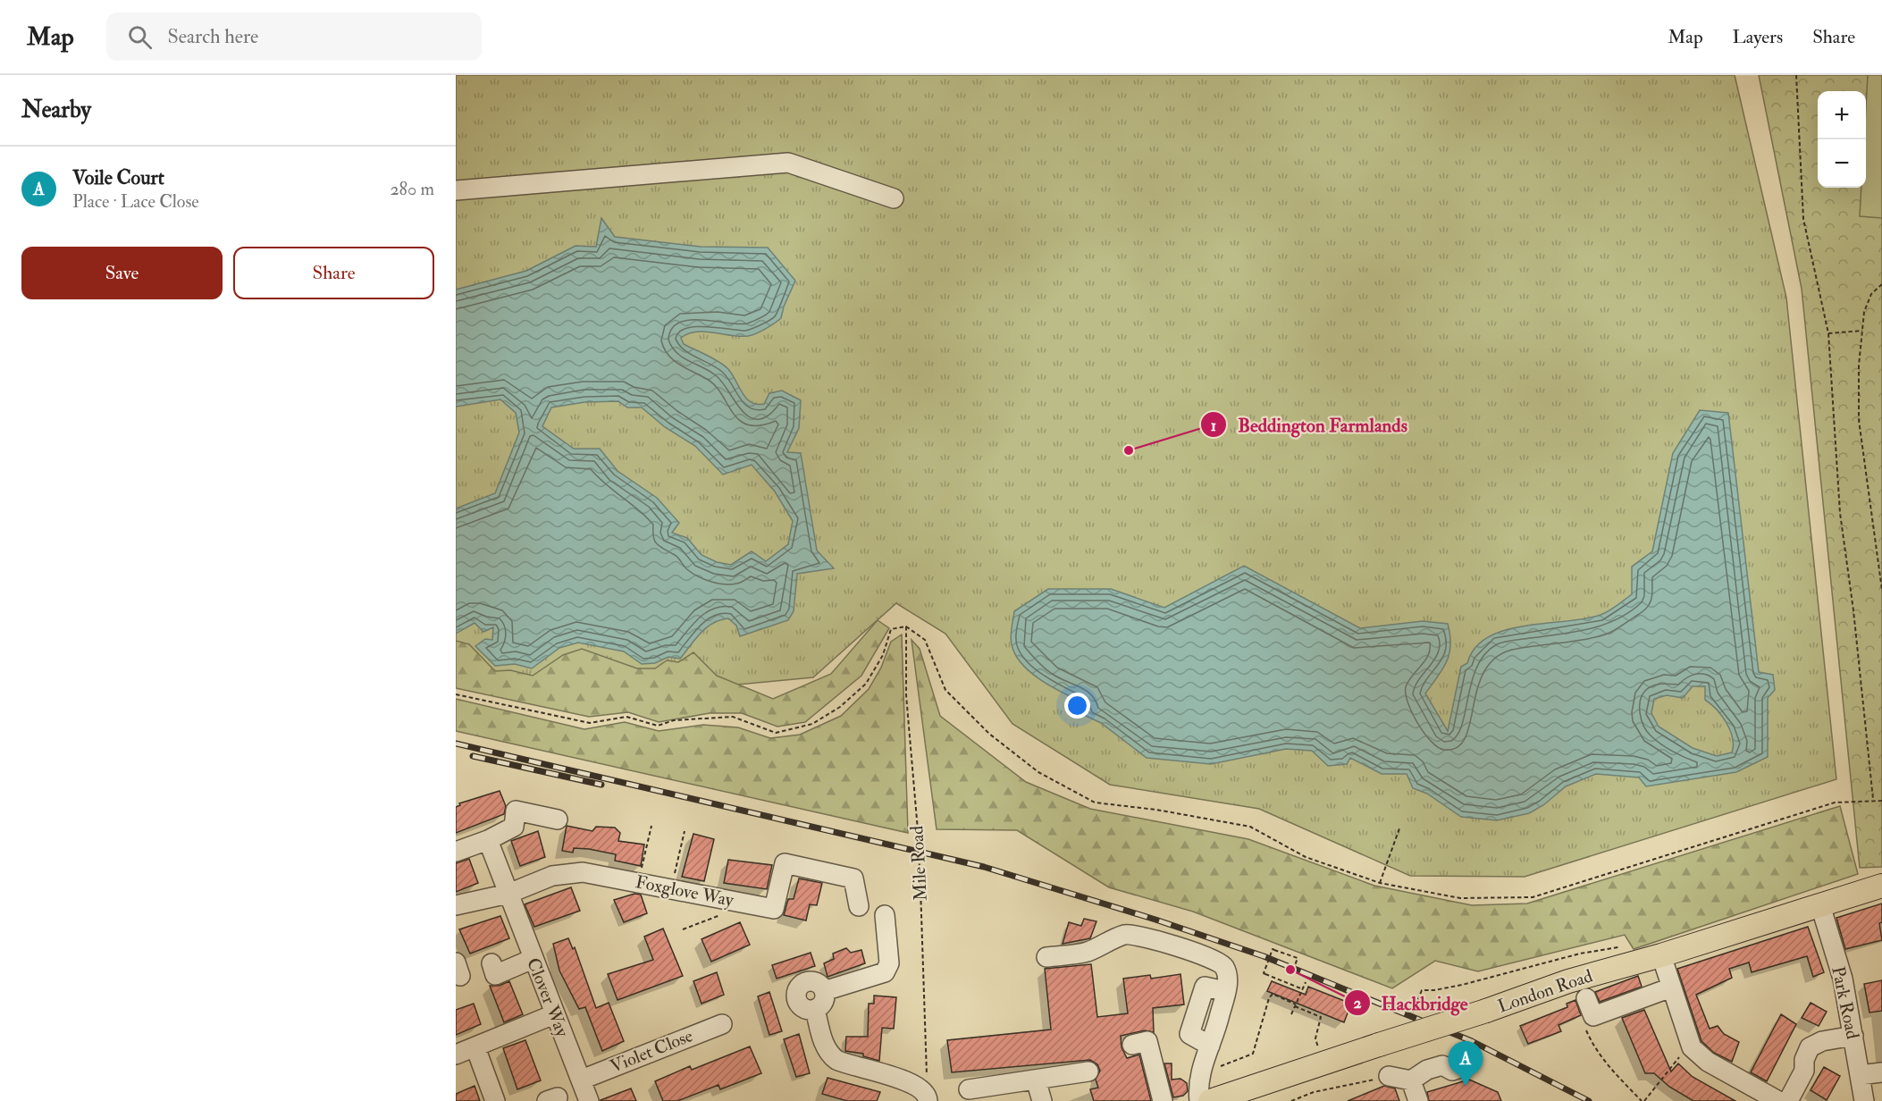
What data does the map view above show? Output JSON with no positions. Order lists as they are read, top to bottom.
{
  "streets": {
    "main road": ["London Road"],
    "street": [
      "Foxglove Way",
      "Clover Way",
      "Park Road",
      "Violet Close"
    ],
    "path": ["Mile Road"]
  },
  "crossings": [
    ["Foxglove Way", "Clover Way"],
    ["London Road", "Park Road"],
    ["Clover Way", "Violet Close"]
  ],
  "places": ["Beddington Farmlands", "Hackbridge"],
  "page": {
    "header": "Map",
    "search": "Search here",
    "nav": ["Map", "Layers", "Share"],
    "heading": "Nearby",
    "map_buttons": ["+", "−"],
    "list": [
      {
        "mark": "A",
        "name": "Voile Court",
        "note": "Place · Lace Close",
        "value": "280 m"
      }
    ],
    "buttons": ["Save", "Share"],
    "pins": "A"
  }
}
